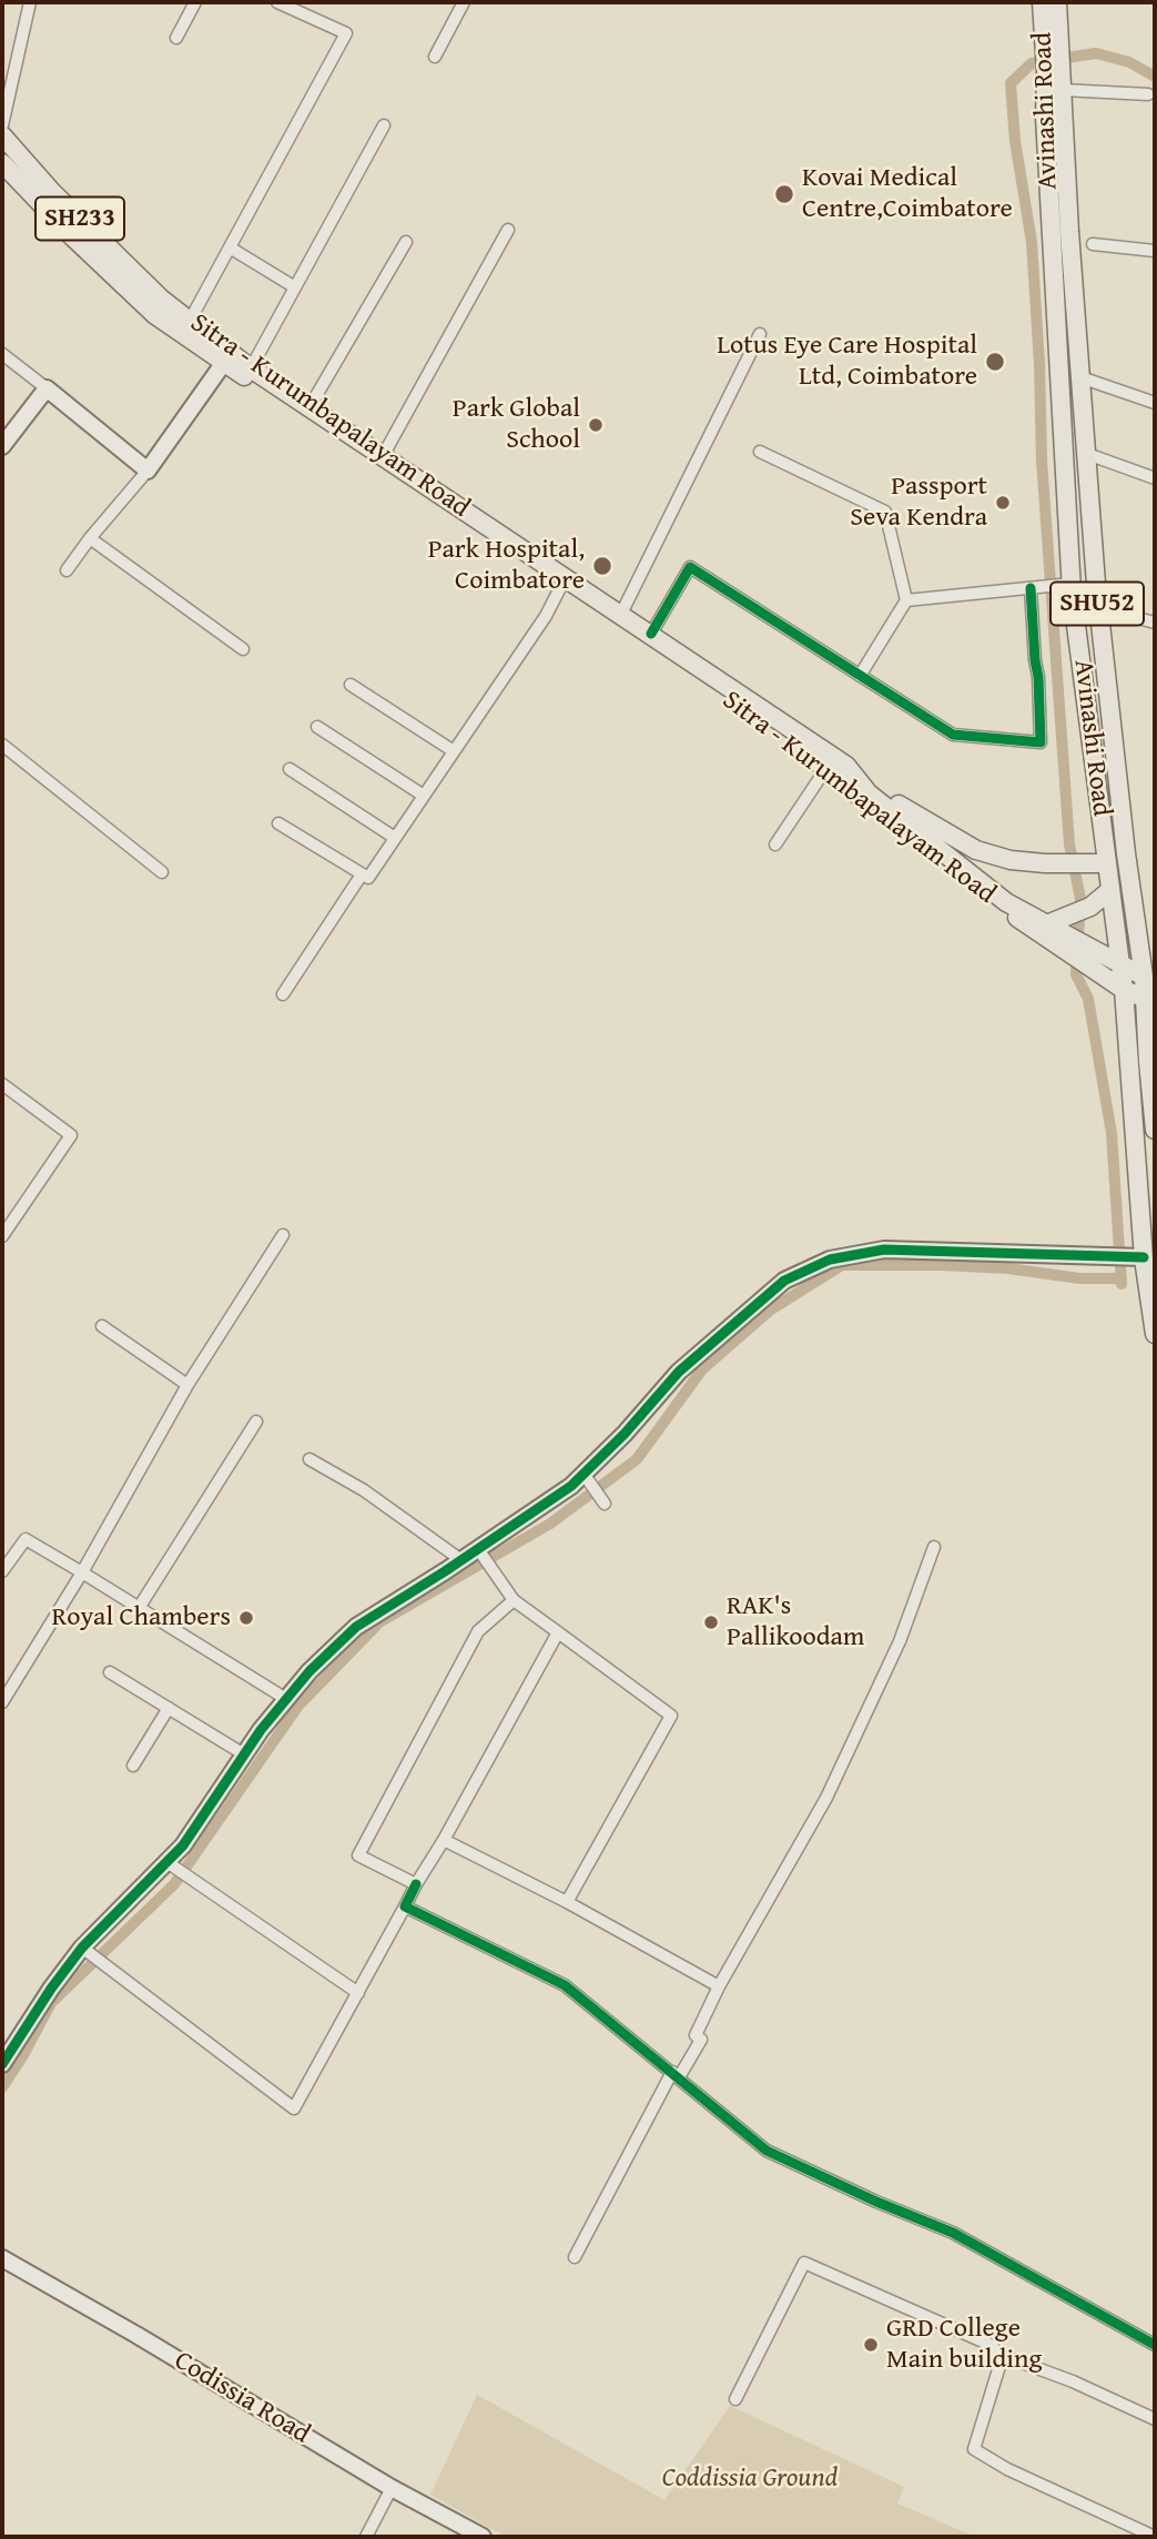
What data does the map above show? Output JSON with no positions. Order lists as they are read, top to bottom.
{
  "streets": {
    "main road": [
      "Avinashi Road",
      "SH233",
      "Sitra - Kurumbapalayam Road",
      "SHU52"
    ],
    "street": ["Codissia Road"]
  },
  "crossings": [
    ["Avinashi Road", "Sitra - Kurumbapalayam Road"]
  ],
  "parks": ["Coddissia Ground"],
  "places": [
    "Kovai Medical Centre,Coimbatore",
    "Lotus Eye Care Hospital Ltd, Coimbatore",
    "Park Global School",
    "Passport Seva Kendra",
    "Park Hospital, Coimbatore",
    "Royal Chambers",
    "RAK's Pallikoodam",
    "GRD College Main building"
  ]
}
